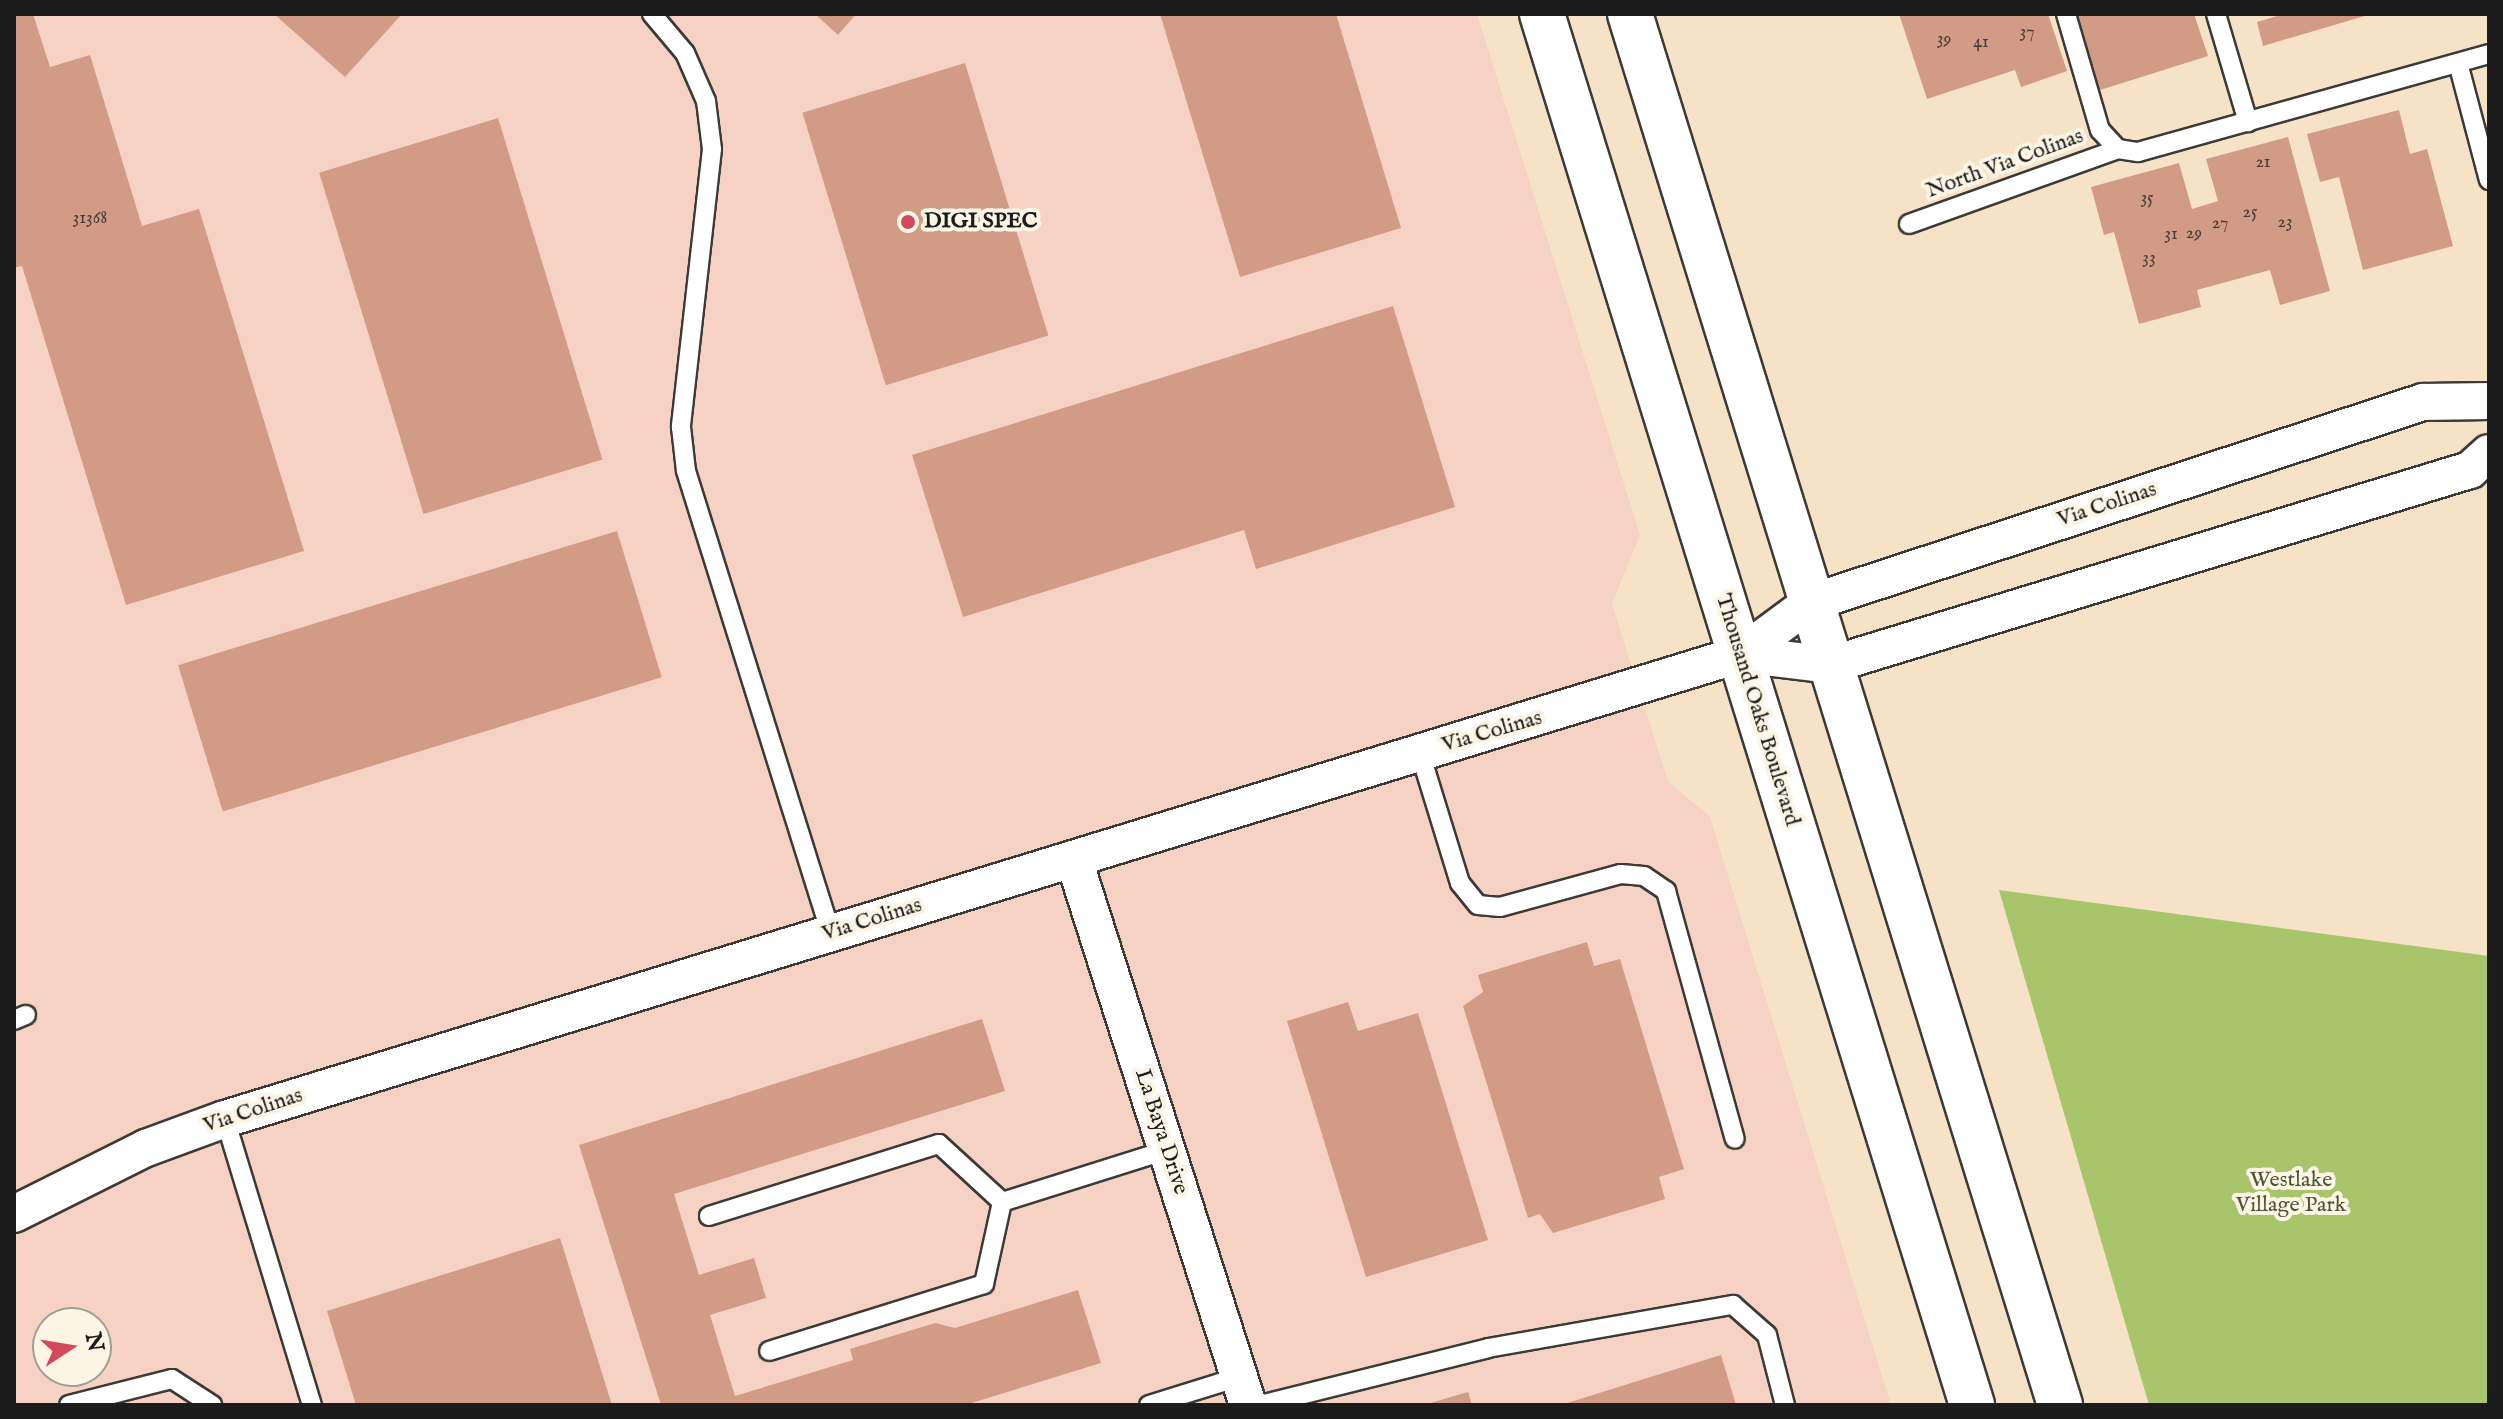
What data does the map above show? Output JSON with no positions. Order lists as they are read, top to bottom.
{
  "streets": {
    "main road": ["Thousand Oaks Boulevard"],
    "street": ["Via Colinas", "La Baya Drive"],
    "lane": ["North Via Colinas"]
  },
  "crossings": [
    ["Via Colinas", "Thousand Oaks Boulevard"],
    ["Via Colinas", "La Baya Drive"]
  ],
  "parks": ["Westlake Village Park"],
  "places": ["DIGI SPEC"],
  "house_numbers": [
    "37",
    "39",
    "41",
    "21",
    "35",
    "25",
    "31368",
    "23",
    "27",
    "29",
    "31",
    "33"
  ],
  "north": "right"
}
